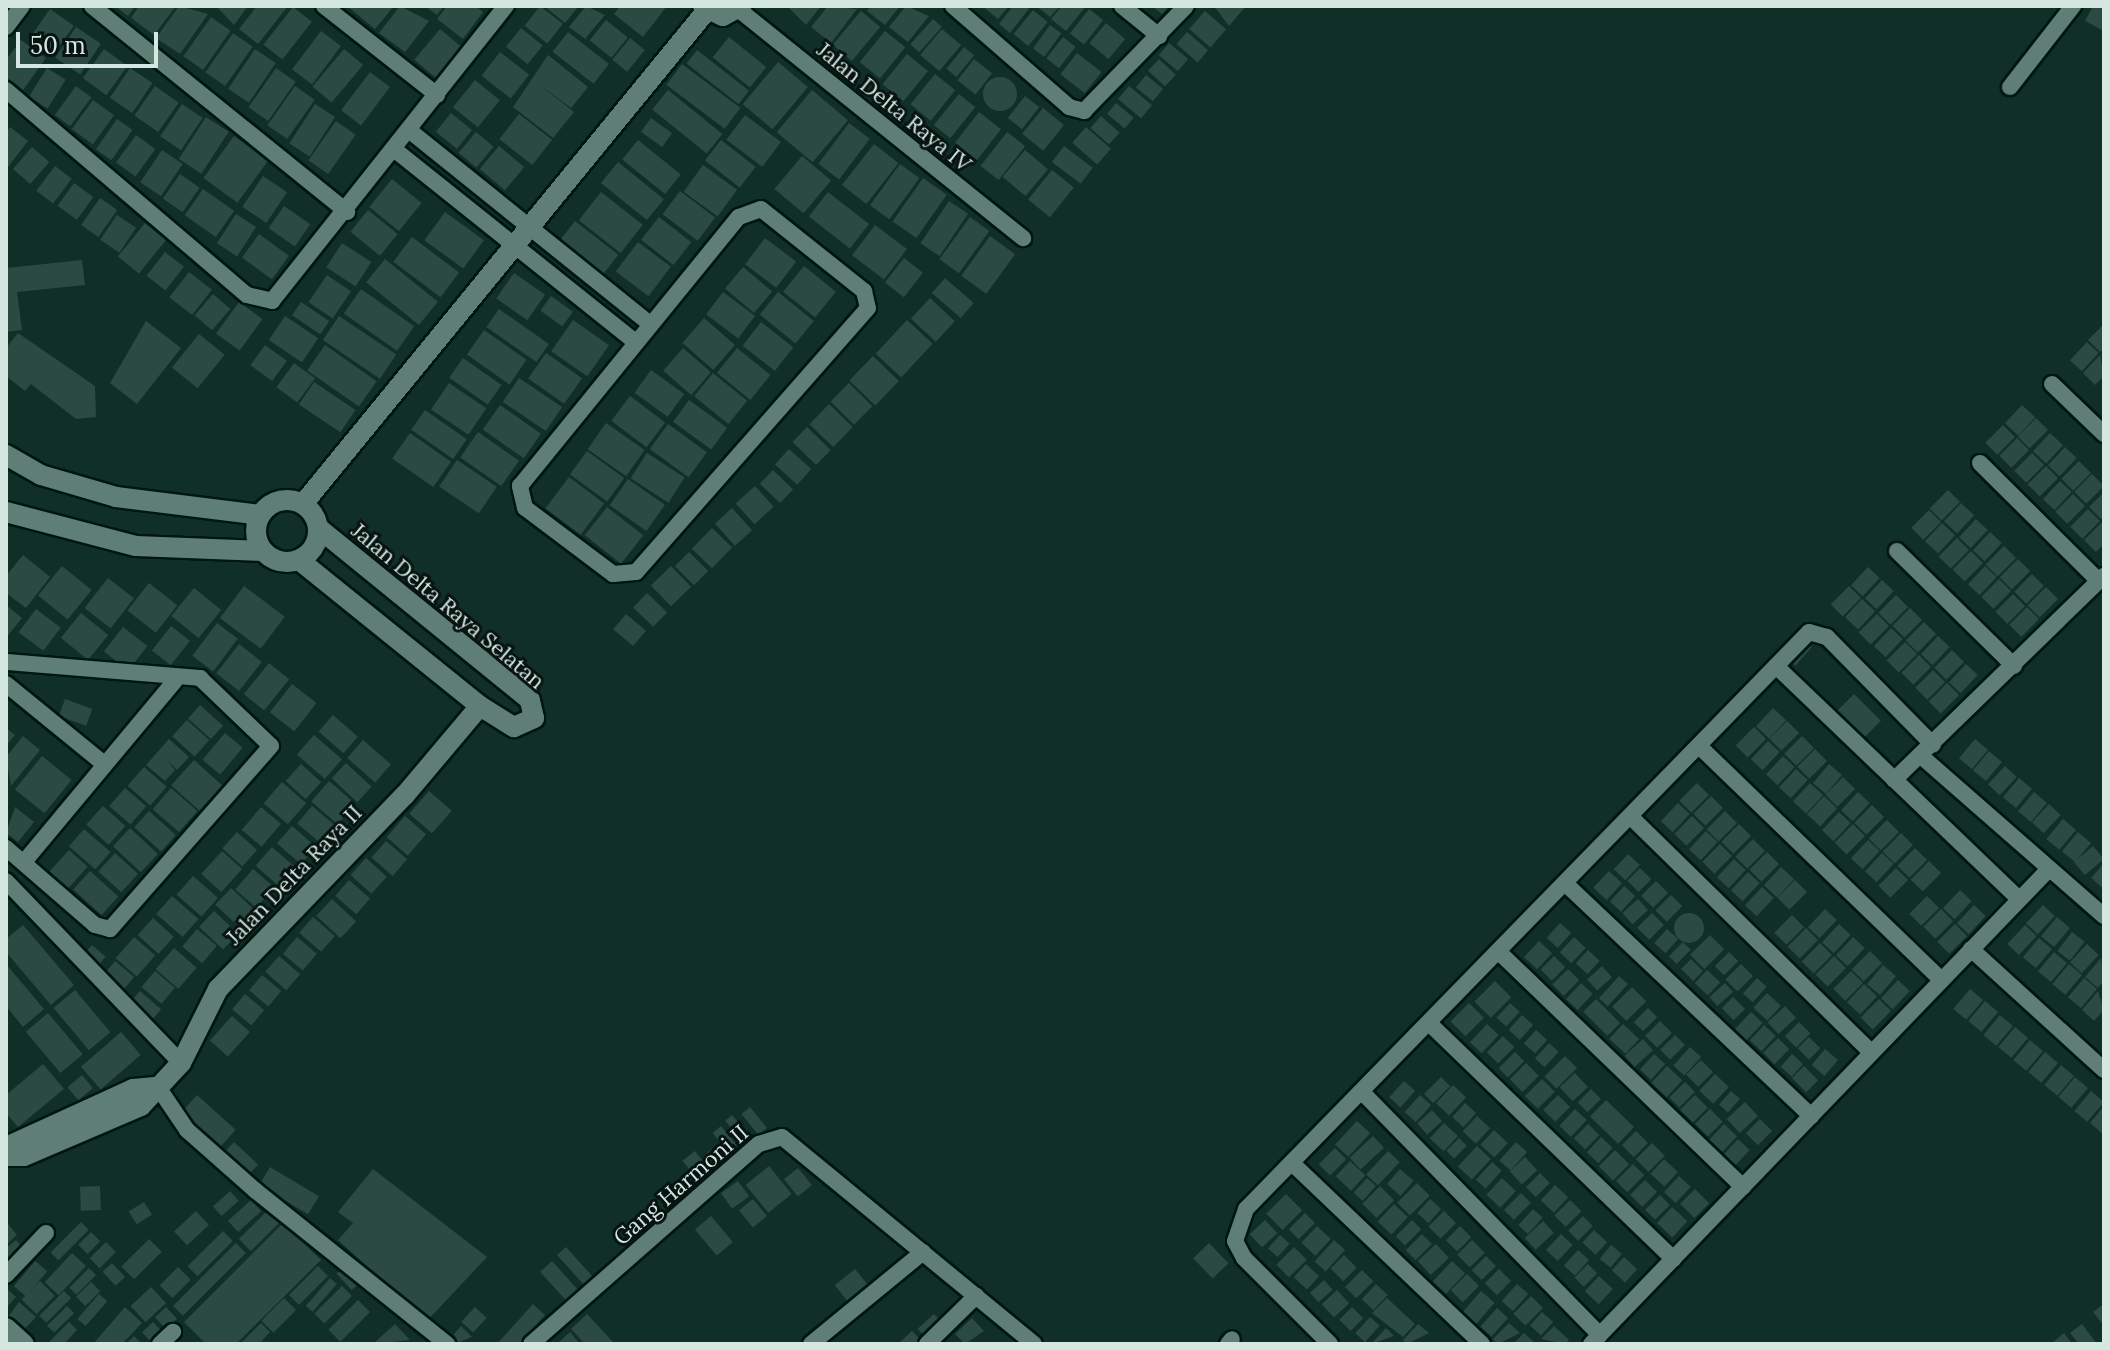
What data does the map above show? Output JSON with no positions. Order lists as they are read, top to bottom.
{
  "streets": {
    "street": [
      "Jalan Delta Raya IV",
      "Jalan Delta Raya Selatan",
      "Jalan Delta Raya II",
      "Gang Harmoni II"
    ]
  },
  "crossings": [
    ["Jalan Delta Raya Selatan", "Jalan Delta Raya II"]
  ],
  "scale_bar": "50 m"
}
